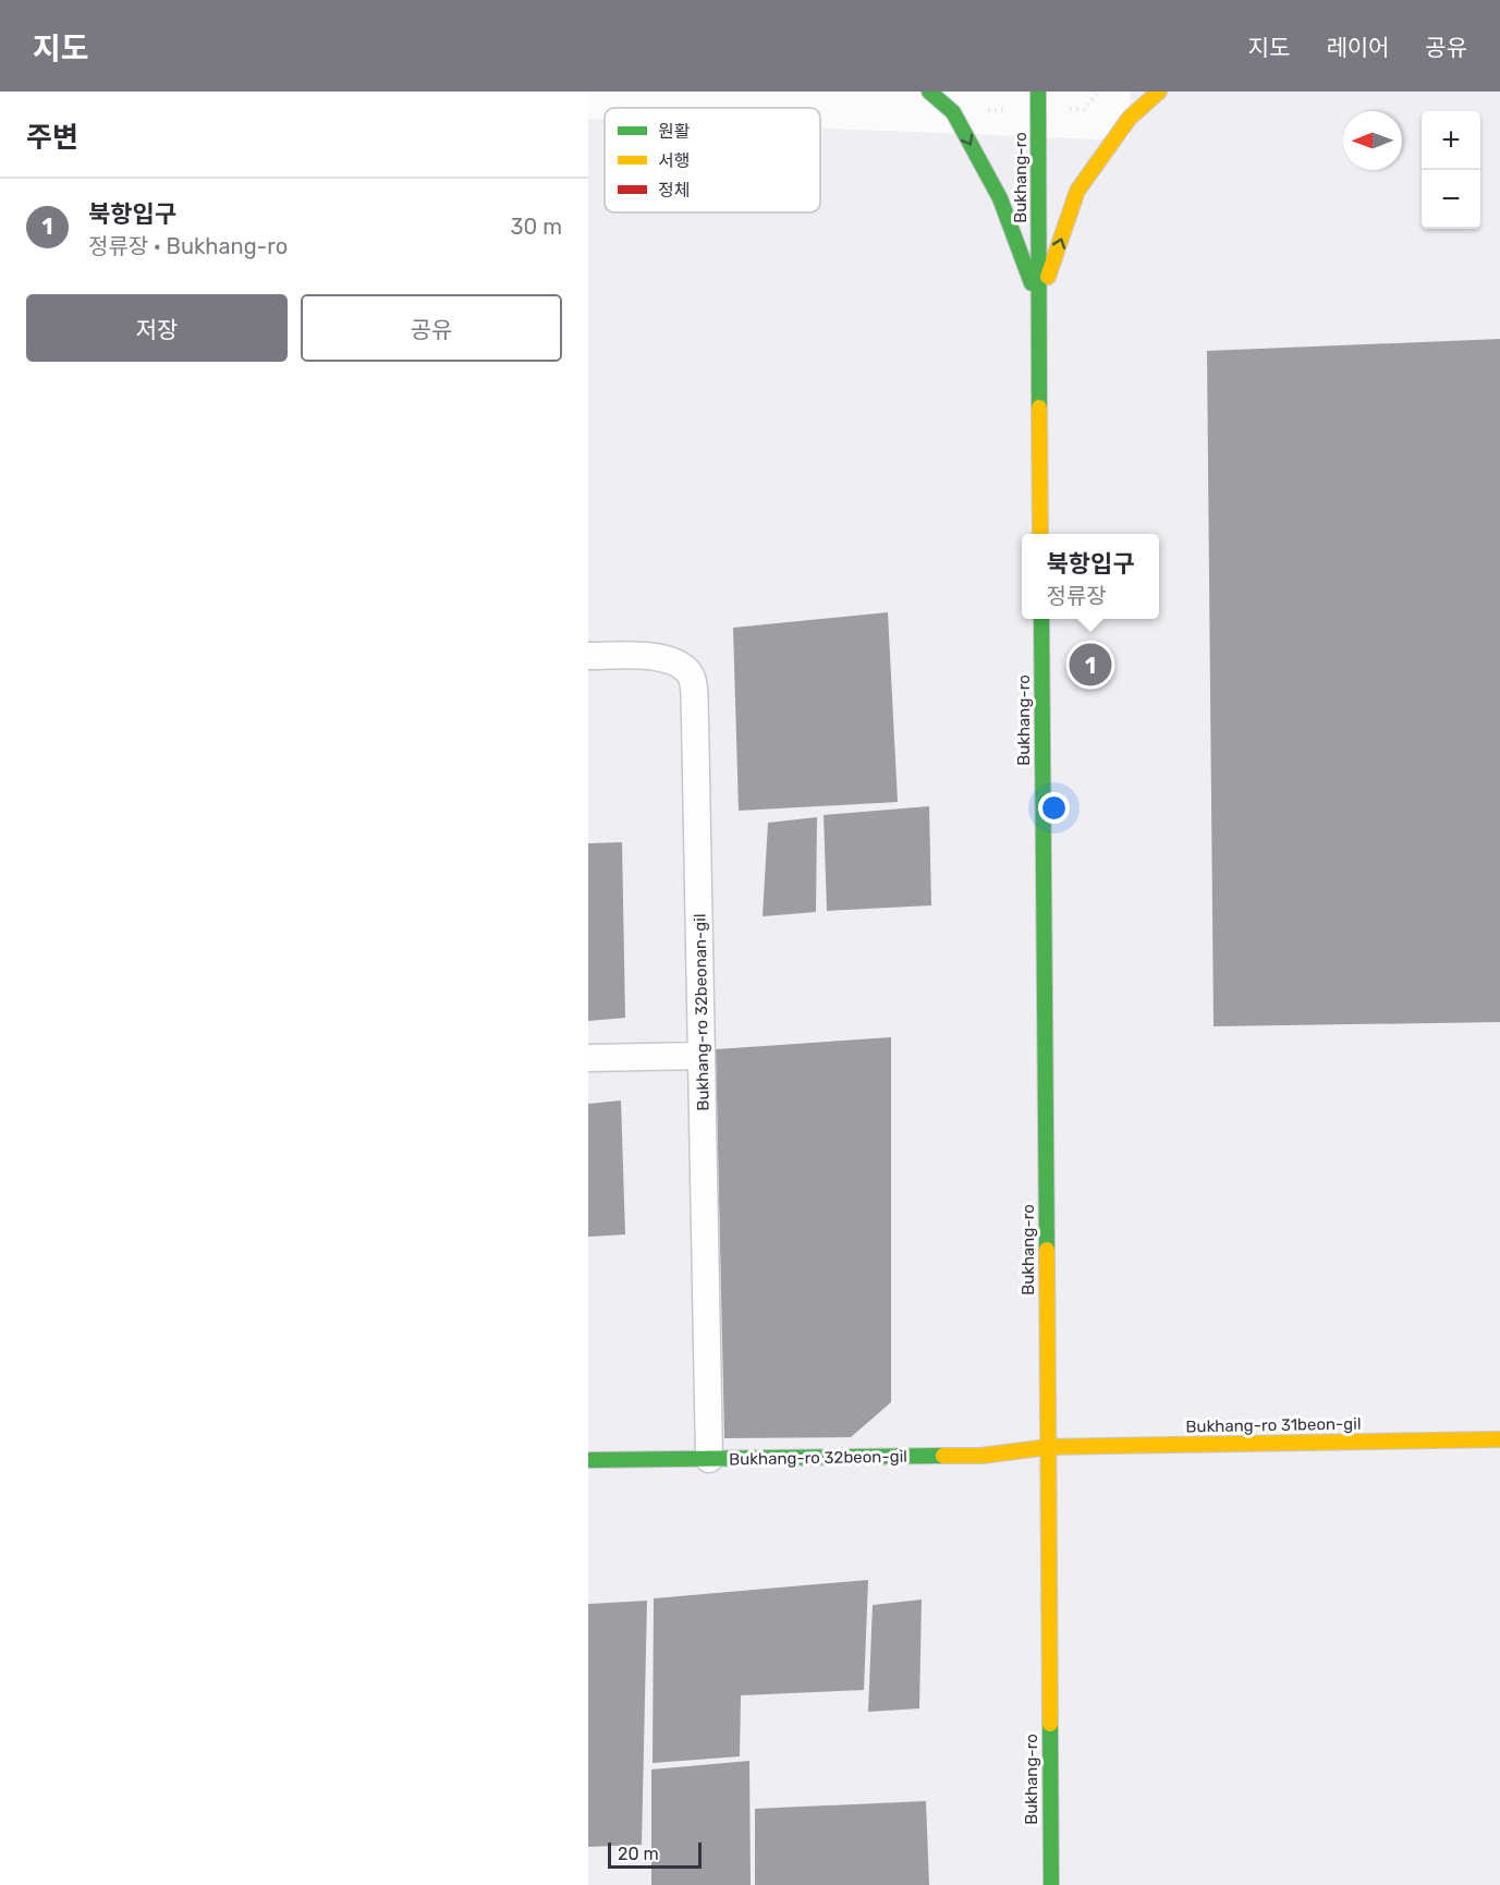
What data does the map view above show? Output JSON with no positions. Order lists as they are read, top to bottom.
{
  "streets": {
    "street": [
      "Bukhang-ro",
      "Bukhang-ro 32beonan-gil",
      "Bukhang-ro 31beon-gil",
      "Bukhang-ro 32beon-gil"
    ]
  },
  "crossings": [
    ["Bukhang-ro", "Bukhang-ro 31beon-gil"],
    ["Bukhang-ro", "Bukhang-ro 32beon-gil"],
    ["Bukhang-ro 32beonan-gil", "Bukhang-ro 32beon-gil"],
    ["Bukhang-ro 31beon-gil", "Bukhang-ro 32beon-gil"]
  ],
  "legend": ["원활", "서행", "정체"],
  "scale_bar": "20 m",
  "north": "left",
  "page": {
    "header": "지도",
    "nav": ["지도", "레이어", "공유"],
    "heading": "주변",
    "map_buttons": ["+", "−"],
    "list": [
      {
        "mark": "1",
        "name": "북항입구",
        "note": "정류장 · Bukhang-ro",
        "value": "30 m"
      }
    ],
    "buttons": ["저장", "공유"],
    "popup": ["북항입구", "정류장"],
    "pins": "1",
    "scale": "20 m"
  }
}
